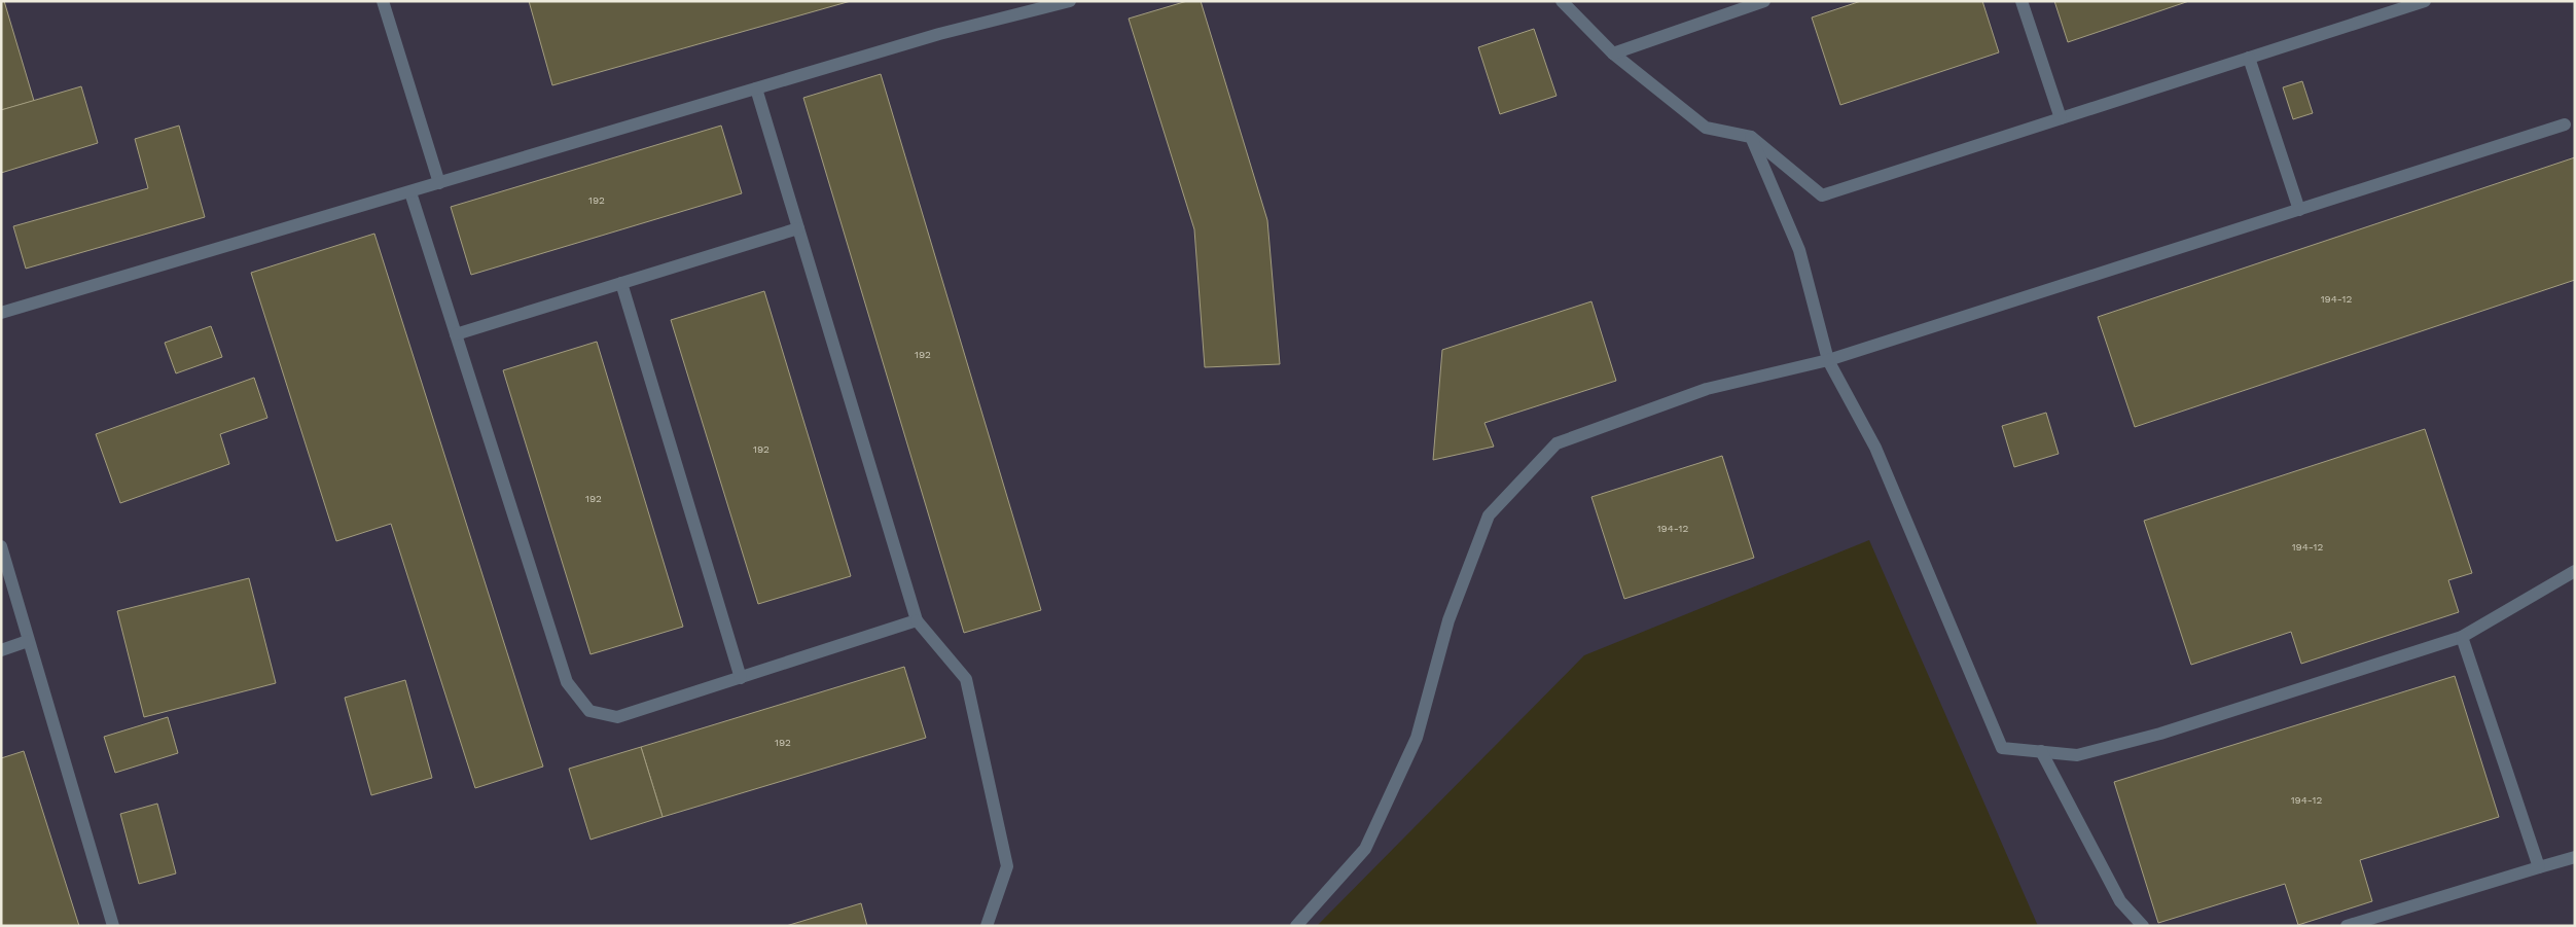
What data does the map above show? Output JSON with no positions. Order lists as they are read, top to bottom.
{
  "house_numbers": [
    "192",
    "194-12",
    "192",
    "192",
    "192",
    "194-12",
    "194-12",
    "192",
    "194-12"
  ]
}
